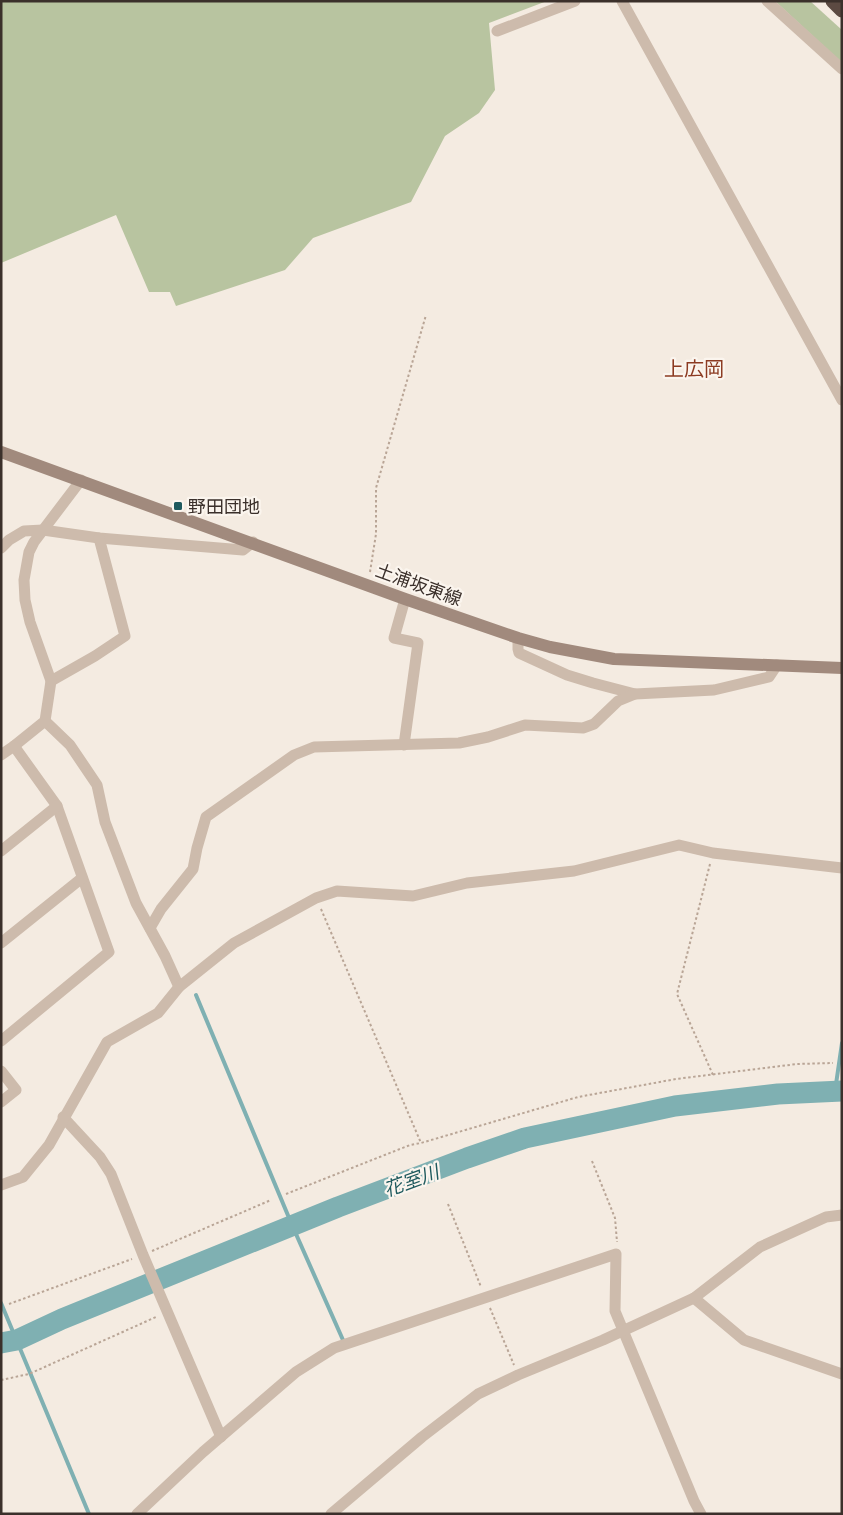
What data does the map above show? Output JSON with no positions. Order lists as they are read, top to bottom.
{
  "streets": {
    "main road": ["土浦坂東線"]
  },
  "districts": ["上広岡"],
  "water": ["花室川"],
  "places": {
    "transit": ["野田団地"]
  }
}
